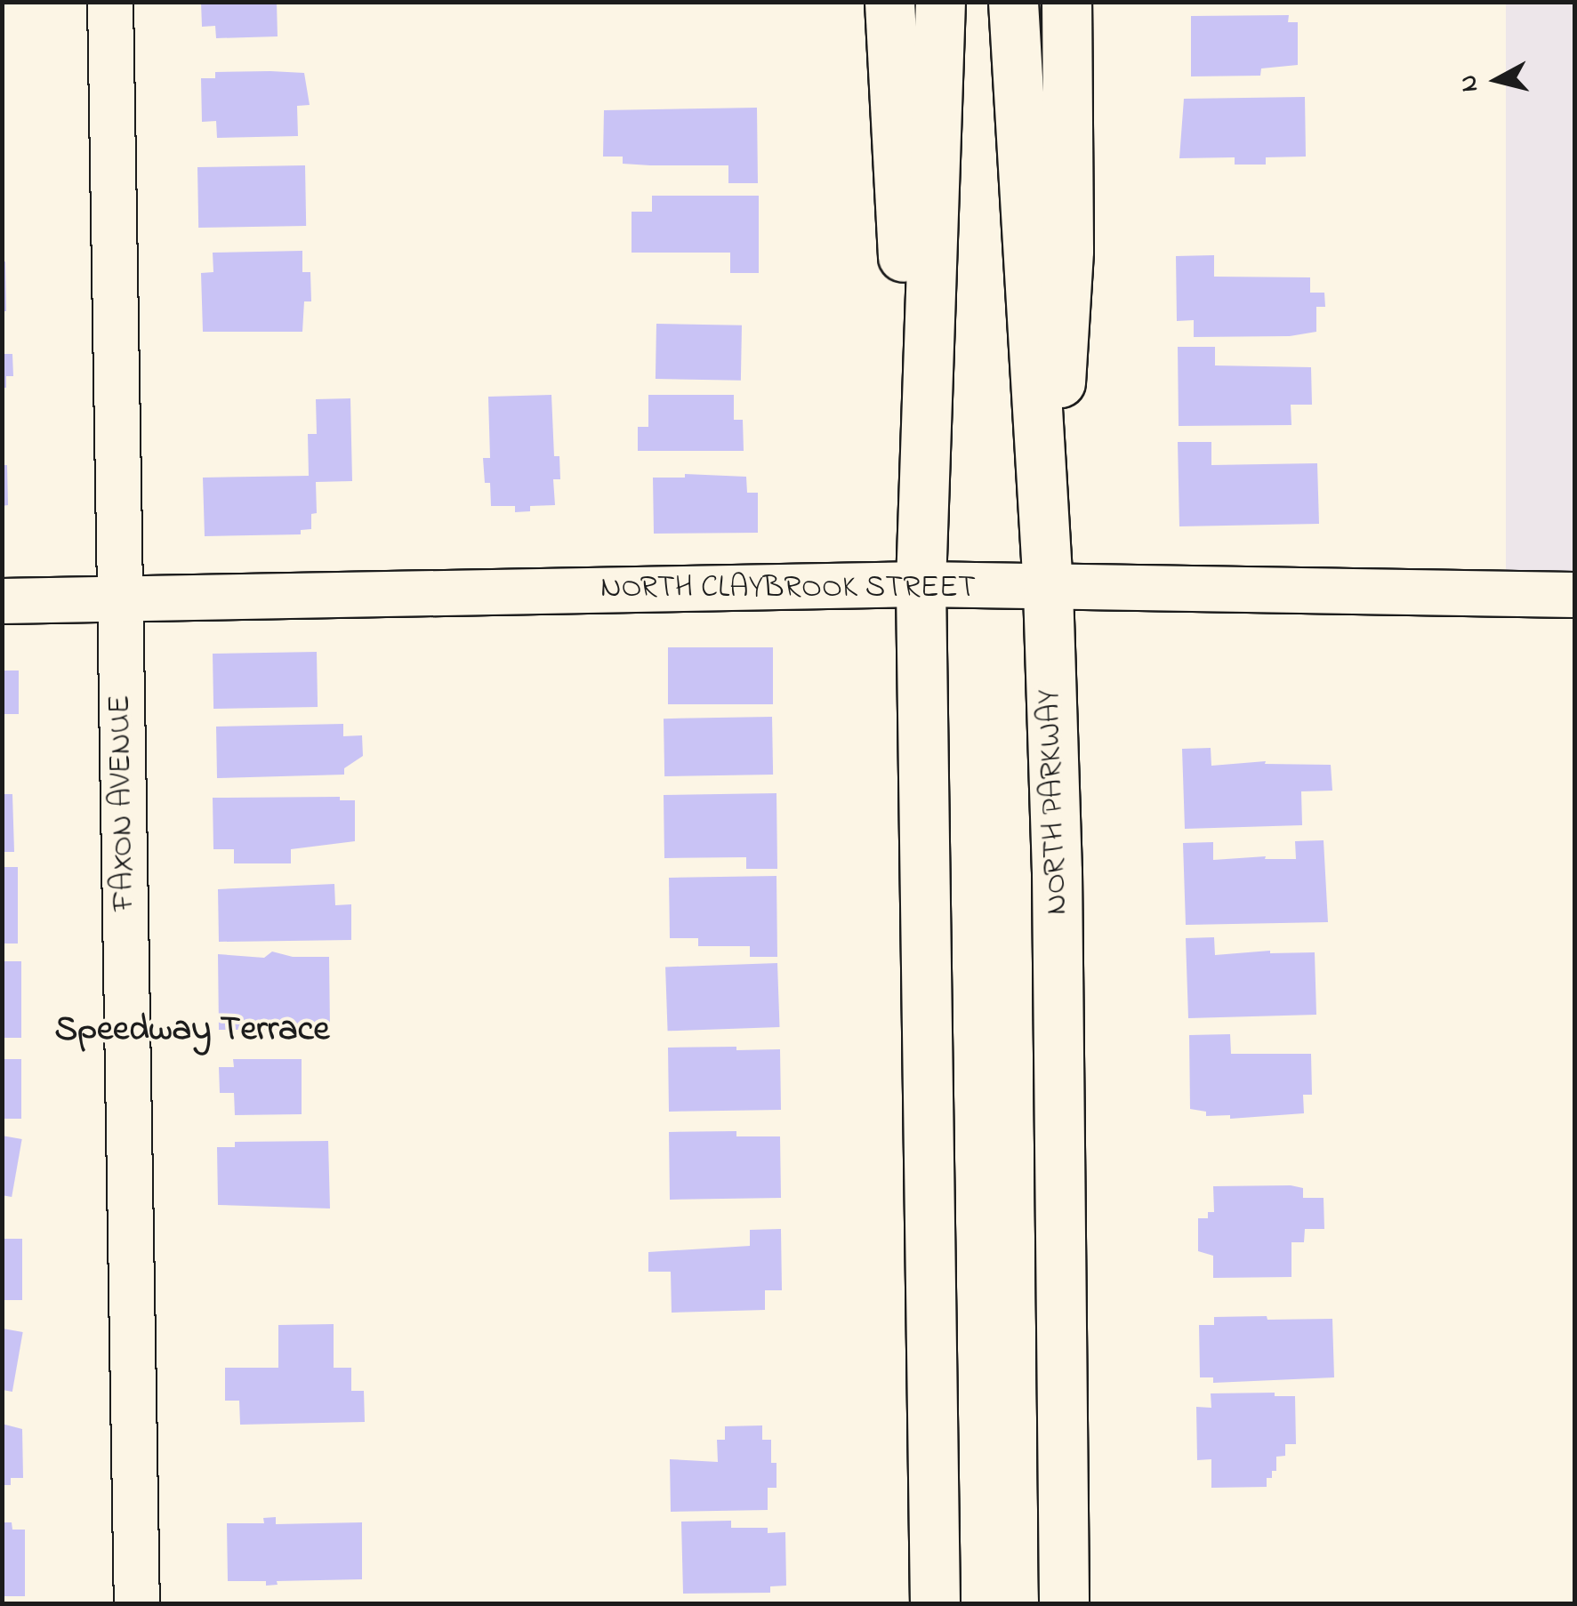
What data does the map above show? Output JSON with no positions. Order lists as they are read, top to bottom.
{
  "streets": {
    "main road": ["NORTH PARKWAY"],
    "street": ["NORTH CLAYBROOK STREET", "FAXON AVENUE"]
  },
  "crossings": [
    ["NORTH CLAYBROOK STREET", "NORTH PARKWAY"],
    ["NORTH CLAYBROOK STREET", "FAXON AVENUE"]
  ],
  "districts": ["Speedway Terrace"],
  "north": "left"
}
